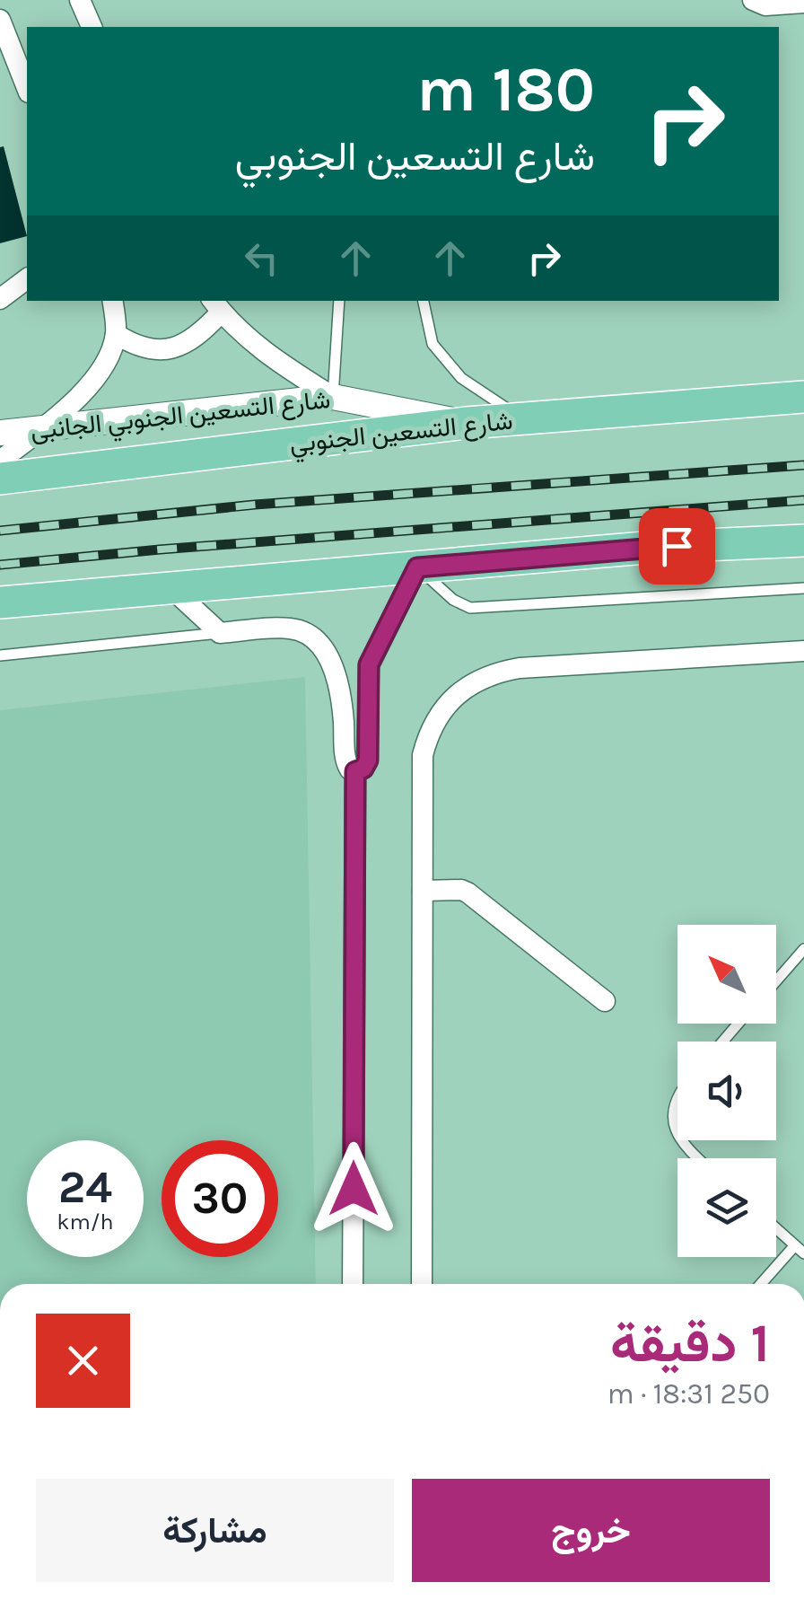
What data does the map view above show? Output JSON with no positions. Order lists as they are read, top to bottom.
{
  "streets": {
    "main road": ["شارع التسعين الجنوبي"],
    "street": ["شارع التسعين الجنوبي الجانبى"]
  },
  "crossings": [
    ["شارع التسعين الجنوبي الجانبى", "شارع التسعين الجنوبي"]
  ],
  "north": "top left",
  "page": {
    "turn": ["180 m", "شارع التسعين الجنوبي"],
    "speed": "24 km/h",
    "limit": "30",
    "heading": ["1 دقيقة", "250 m · 18:31"],
    "buttons": ["خروج", "مشاركة"]
  }
}
